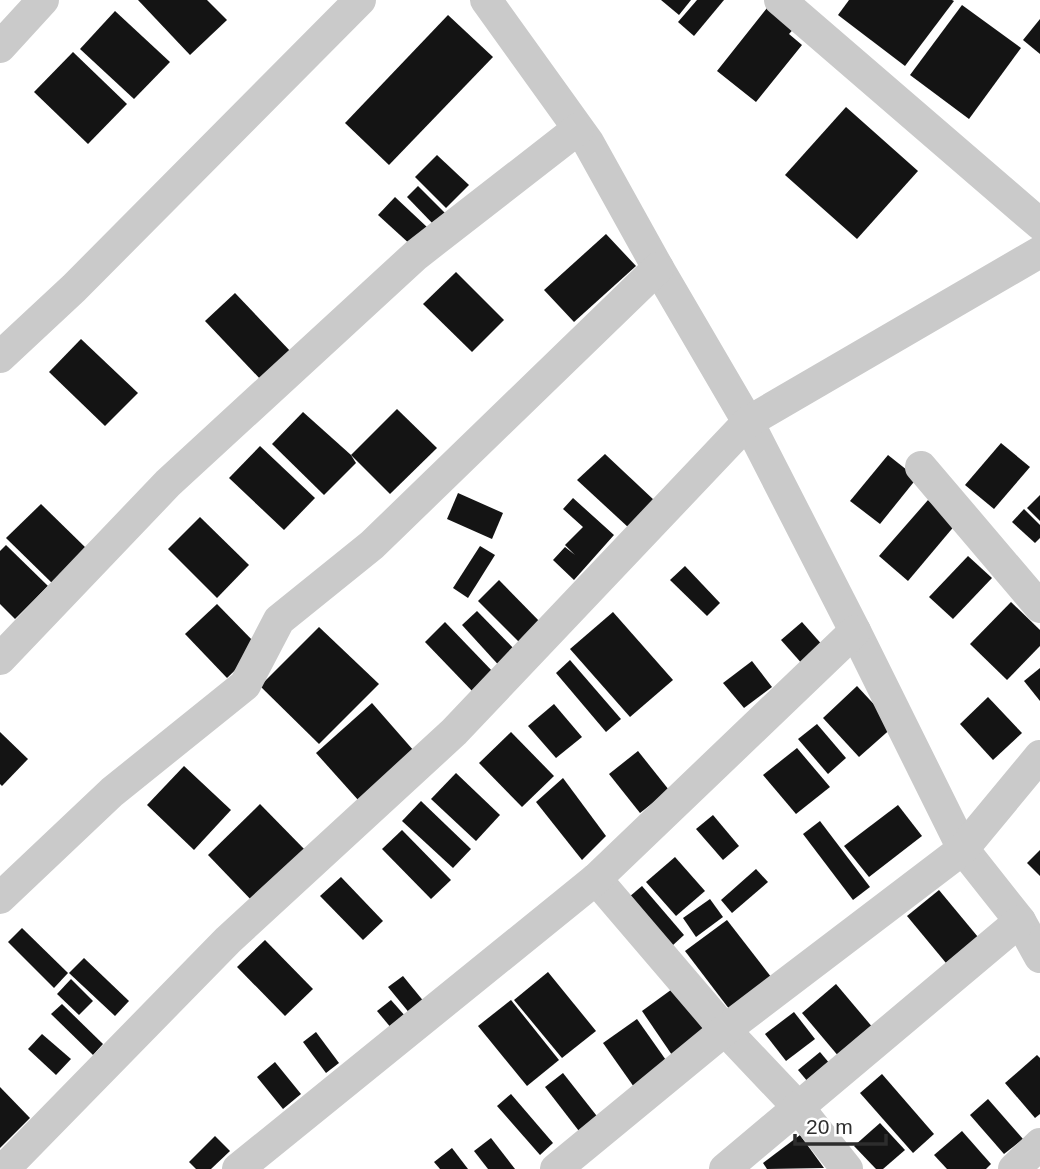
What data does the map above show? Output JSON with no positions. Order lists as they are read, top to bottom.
{
  "scale_bar": "20 m"
}
